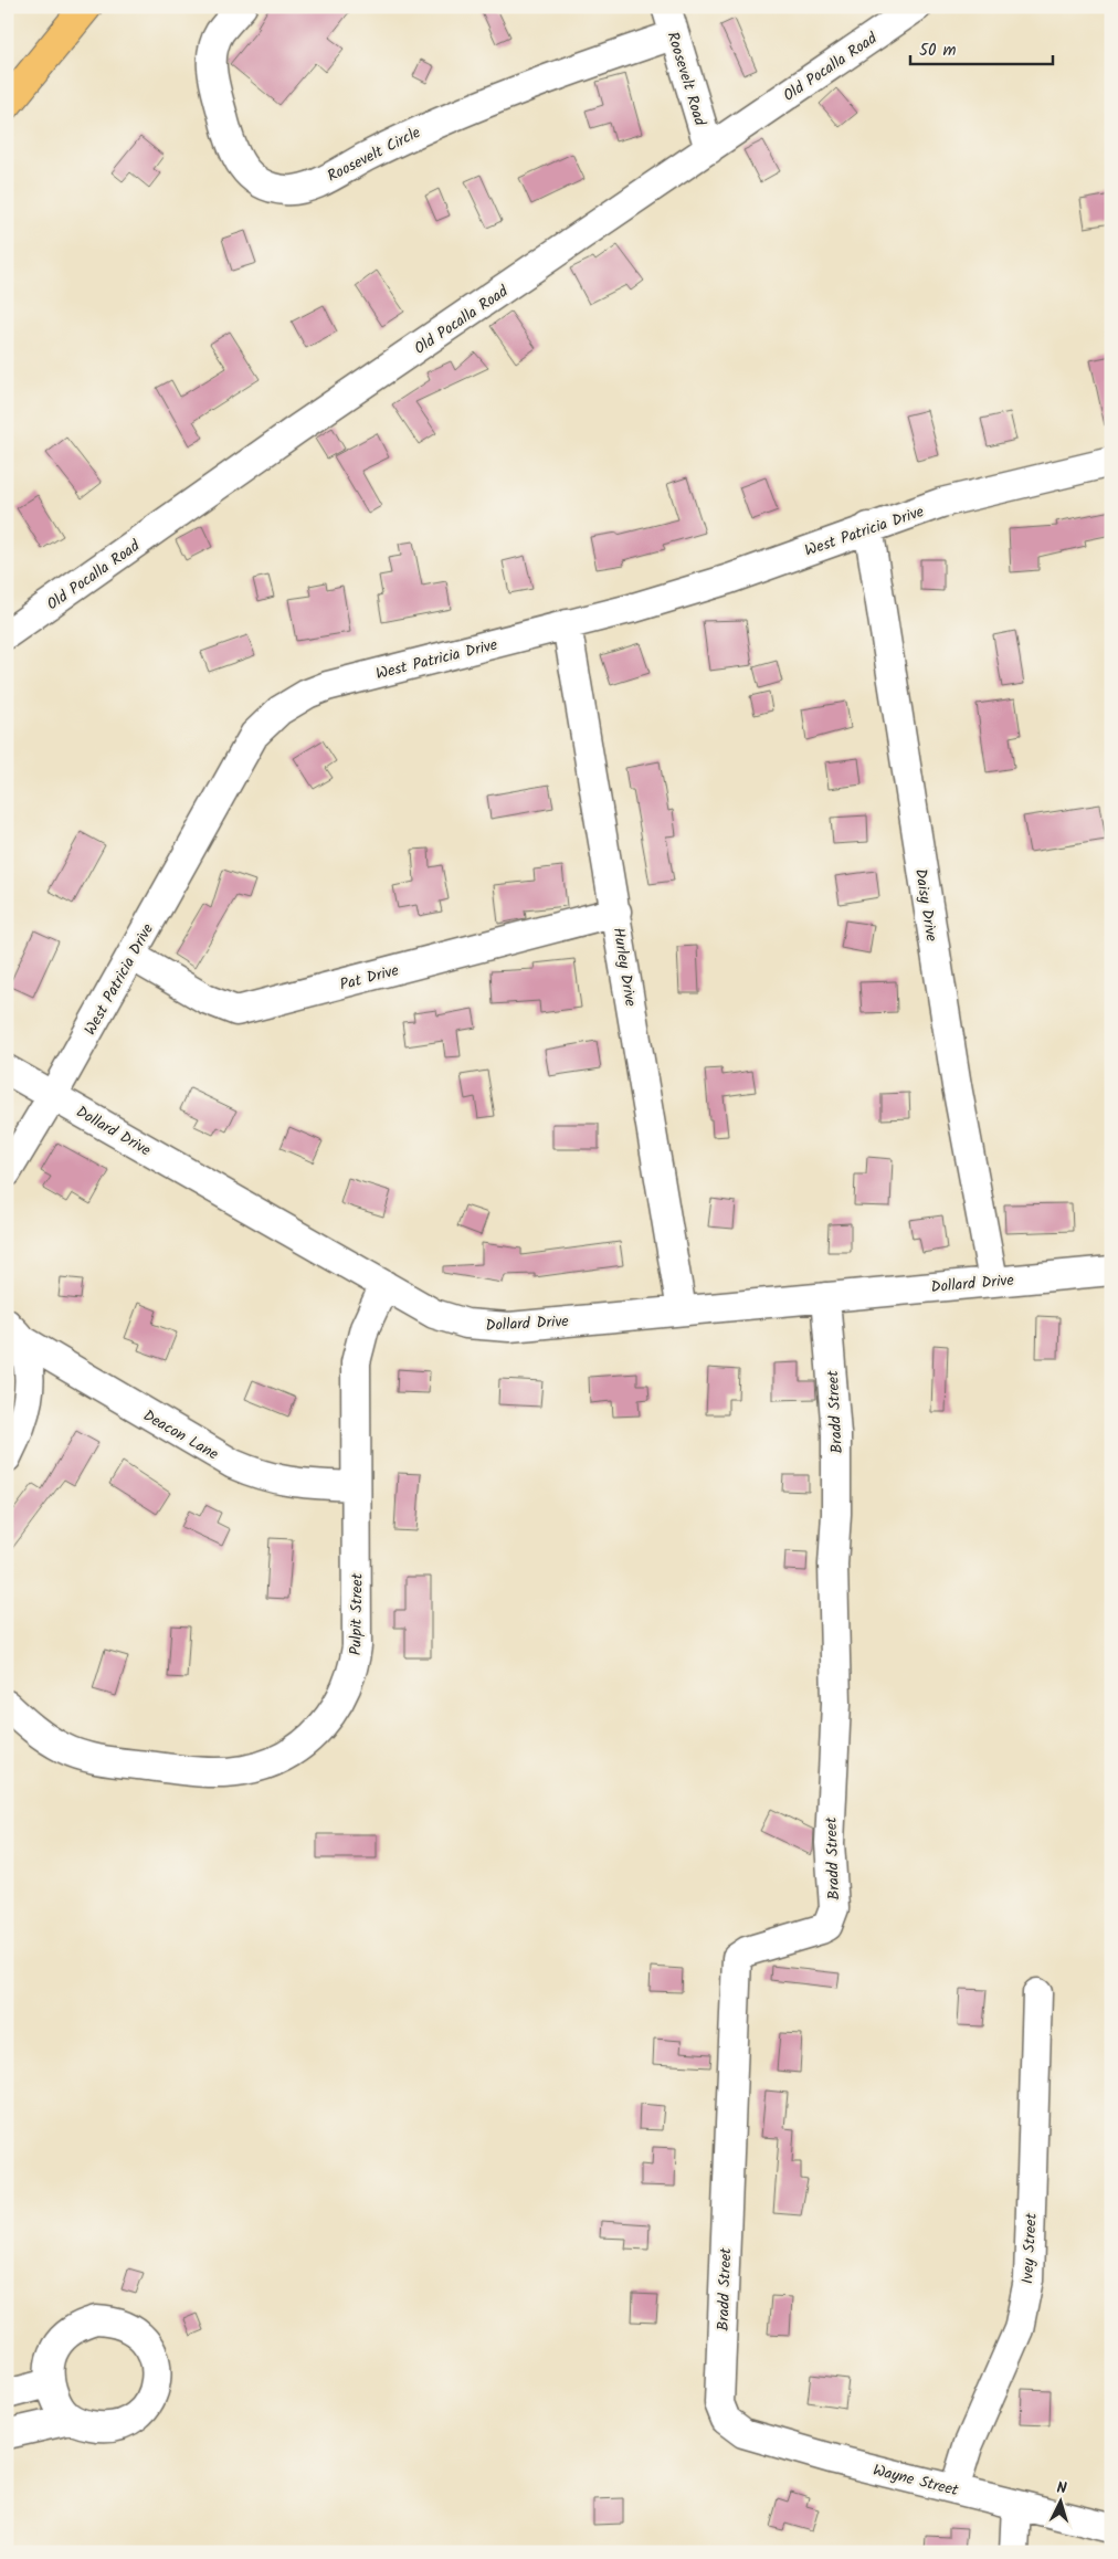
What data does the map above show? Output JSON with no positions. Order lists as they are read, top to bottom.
{
  "streets": {
    "street": [
      "Old Pocalla Road",
      "Roosevelt Road",
      "Roosevelt Circle",
      "West Patricia Drive",
      "Daisy Drive",
      "Hurley Drive",
      "Pat Drive",
      "Dollard Drive",
      "Bradd Street",
      "Deacon Lane",
      "Pulpit Street",
      "Ivey Street",
      "Wayne Street"
    ]
  },
  "crossings": [
    ["Old Pocalla Road", "Roosevelt Road"],
    ["Roosevelt Road", "Roosevelt Circle"],
    ["West Patricia Drive", "Daisy Drive"],
    ["West Patricia Drive", "Hurley Drive"],
    ["West Patricia Drive", "Pat Drive"],
    ["West Patricia Drive", "Dollard Drive"],
    ["Daisy Drive", "Dollard Drive"],
    ["Hurley Drive", "Pat Drive"],
    ["Hurley Drive", "Dollard Drive"],
    ["Dollard Drive", "Bradd Street"],
    ["Dollard Drive", "Pulpit Street"],
    ["Bradd Street", "Wayne Street"],
    ["Deacon Lane", "Pulpit Street"],
    ["Ivey Street", "Wayne Street"]
  ],
  "scale_bar": "50 m",
  "north": "top"
}
